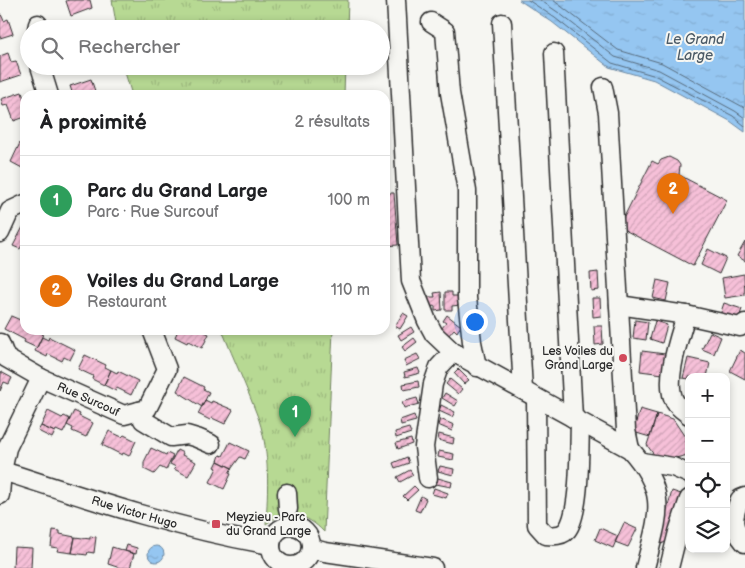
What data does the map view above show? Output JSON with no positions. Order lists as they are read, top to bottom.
{
  "streets": {
    "street": ["Rue Surcouf", "Rue Victor Hugo"]
  },
  "water": ["Le Grand Large"],
  "places": {
    "other": ["Les Voiles du Grand Large"],
    "transit": ["Meyzieu - Parc du Grand Large"]
  },
  "page": {
    "search": "Rechercher",
    "heading": ["À proximité", "2 résultats"],
    "list": [
      {
        "mark": "1",
        "name": "Parc du Grand Large",
        "note": "Parc · Rue Surcouf",
        "value": "100 m"
      },
      {
        "mark": "2",
        "name": "Voiles du Grand Large",
        "note": "Restaurant",
        "value": "110 m"
      }
    ],
    "pins": ["2", "1"],
    "map_buttons": ["+", "−"]
  }
}
